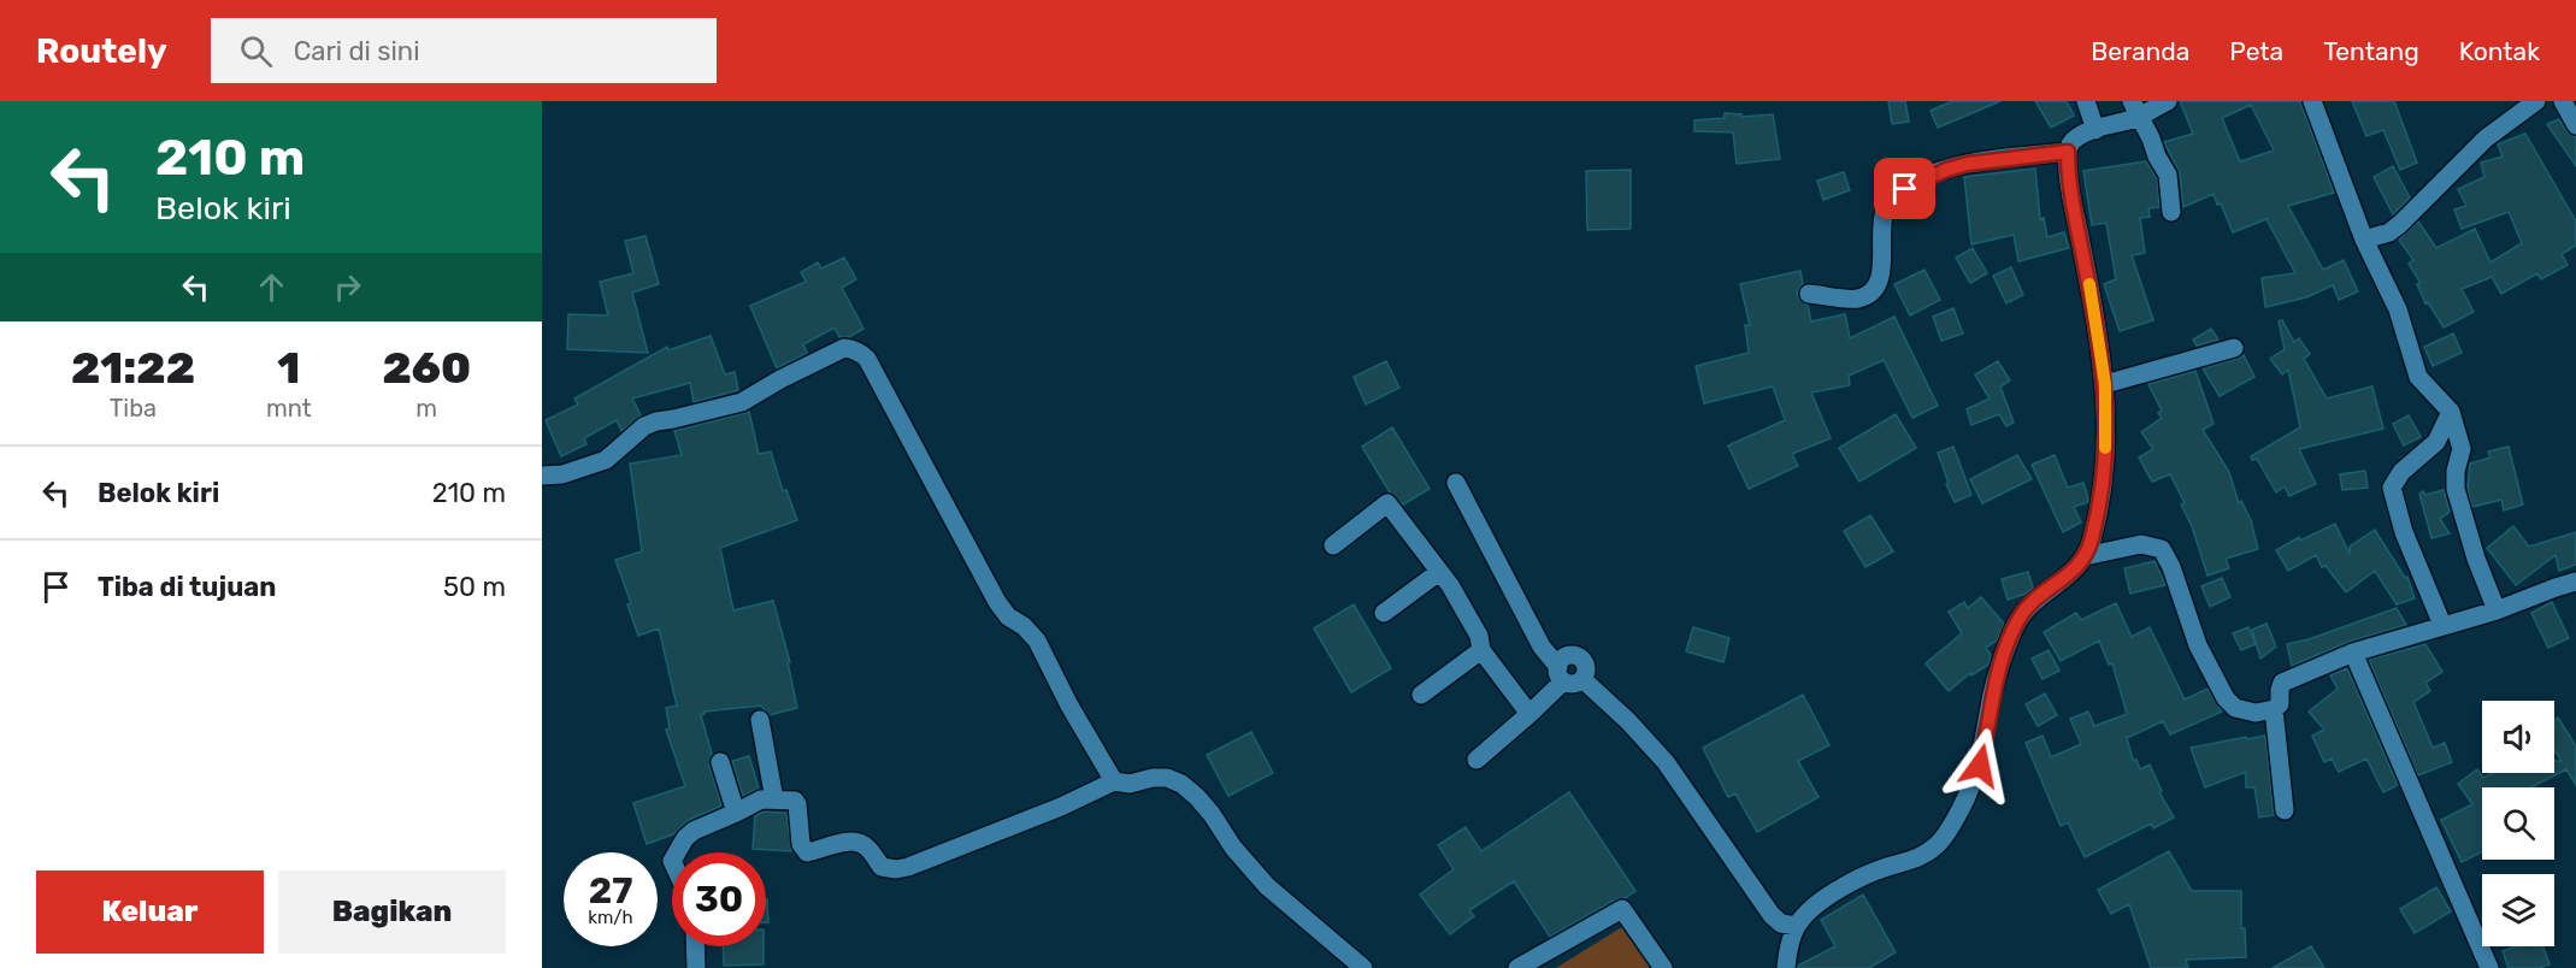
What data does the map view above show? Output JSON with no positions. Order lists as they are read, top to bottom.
{
  "page": {
    "header": "Routely",
    "search": "Cari di sini",
    "nav": [
      "Beranda",
      "Peta",
      "Tentang",
      "Kontak"
    ],
    "turn": ["210 m", "Belok kiri"],
    "eta": [
      "21:22",
      "Tiba",
      "1",
      "mnt",
      "260",
      "m"
    ],
    "list": [
      {
        "name": "Belok kiri",
        "value": "210 m"
      },
      {
        "name": "Tiba di tujuan",
        "value": "50 m"
      }
    ],
    "speed": "27 km/h",
    "limit": "30",
    "buttons": ["Keluar", "Bagikan"]
  }
}
